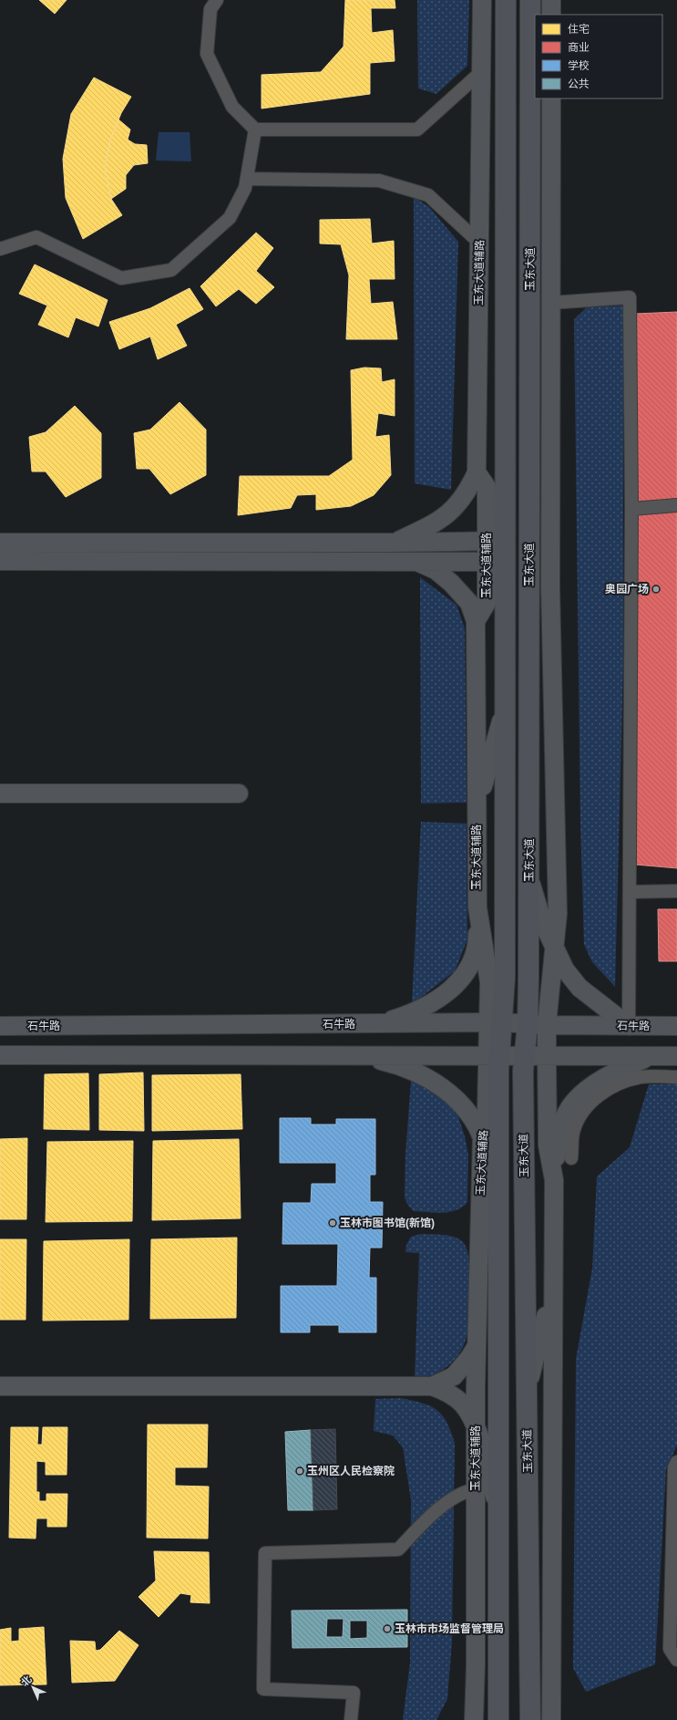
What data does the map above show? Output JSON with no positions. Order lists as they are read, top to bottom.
{
  "streets": {
    "main road": ["玉东大道"],
    "street": ["玉东大道辅路", "石牛路"]
  },
  "crossings": [
    ["玉东大道", "石牛路"],
    ["玉东大道辅路", "石牛路"]
  ],
  "places": [
    "奥园广场",
    "玉林市图书馆(新馆)",
    "玉州区人民检察院",
    "玉林市市场监督管理局"
  ],
  "legend": [
    "住宅",
    "商业",
    "学校",
    "公共"
  ],
  "north": "top left"
}
